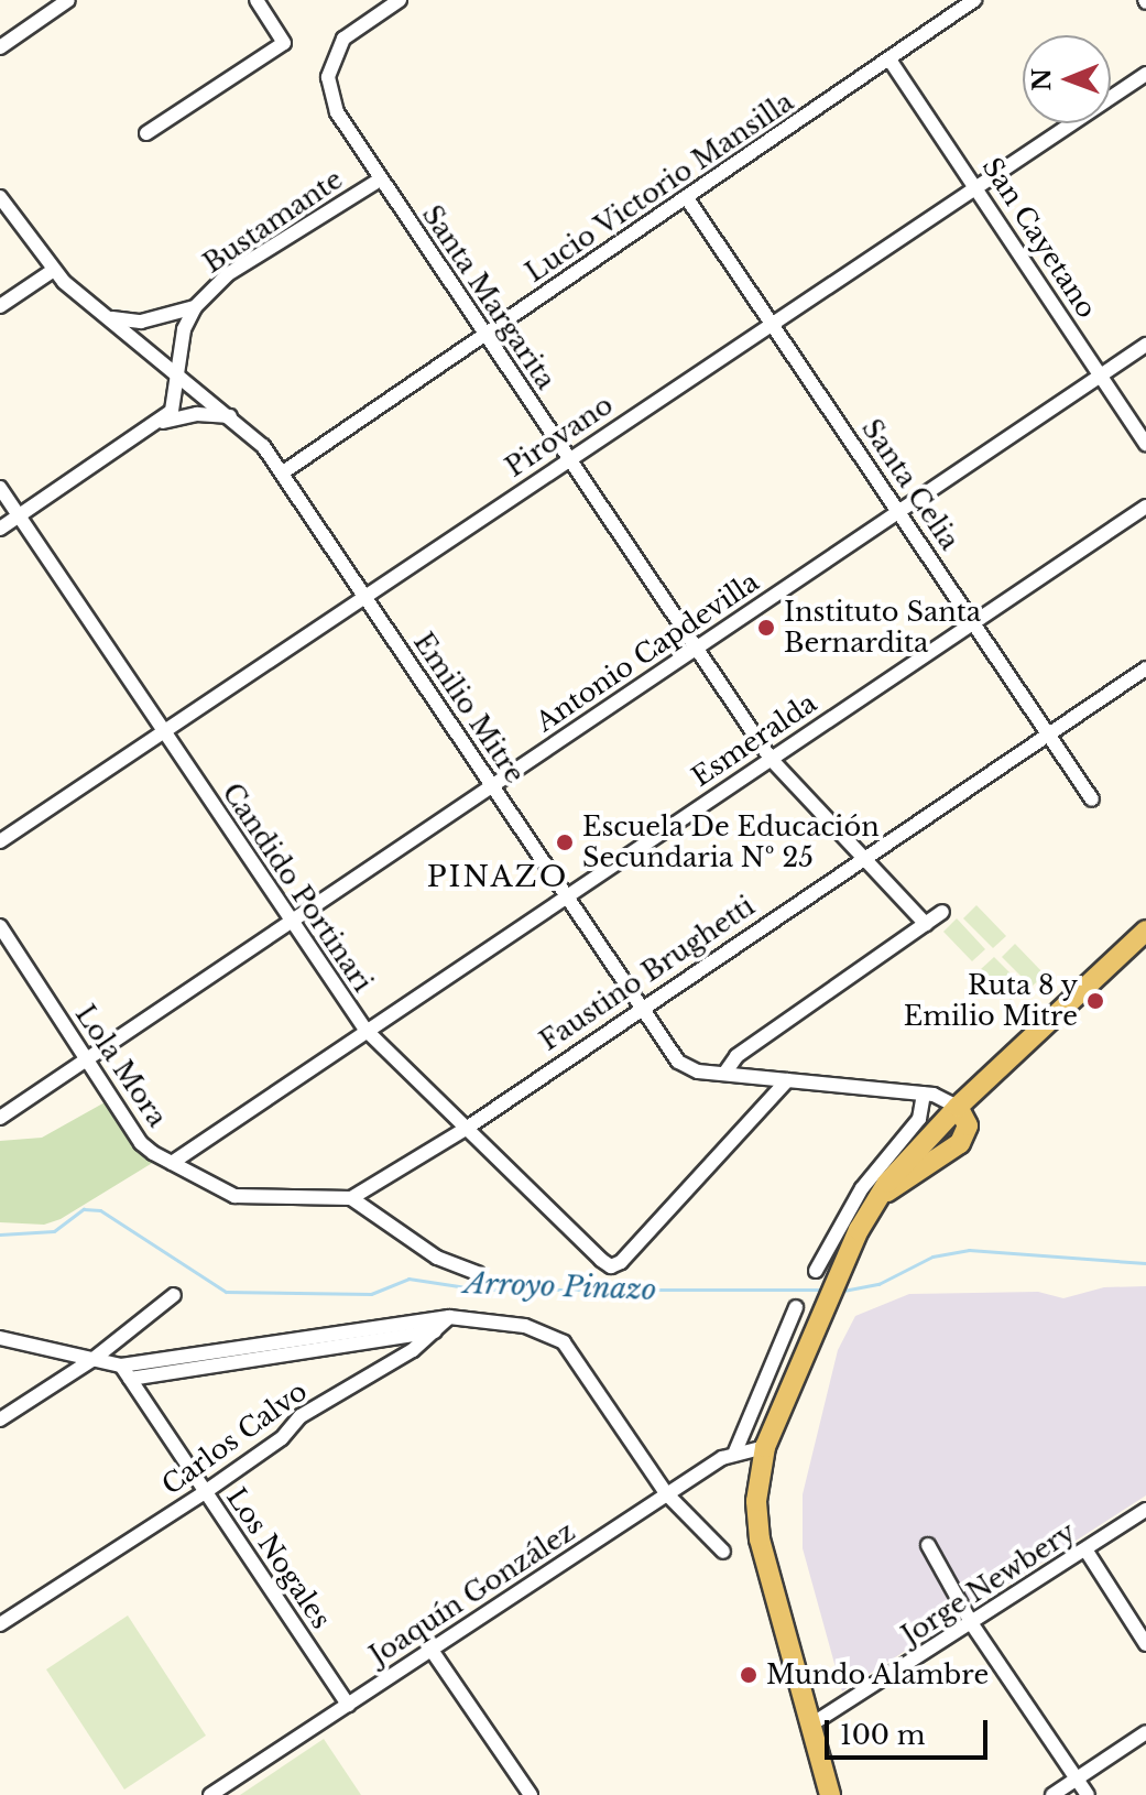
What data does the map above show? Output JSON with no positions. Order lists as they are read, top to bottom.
{
  "streets": {
    "street": [
      "Lucio Victorio Mansilla",
      "Bustamante",
      "San Cayetano",
      "Santa Margarita",
      "Pirovano",
      "Santa Celia",
      "Antonio Capdevilla",
      "Emilio Mitre",
      "Esmeralda",
      "Candido Portinari",
      "Faustino Brughetti",
      "Lola Mora",
      "Carlos Calvo",
      "Los Nogales",
      "Jorge Newbery",
      "Joaquín González"
    ]
  },
  "crossings": [
    ["Lucio Victorio Mansilla", "San Cayetano"],
    ["Lucio Victorio Mansilla", "Santa Margarita"],
    ["Lucio Victorio Mansilla", "Santa Celia"],
    ["Lucio Victorio Mansilla", "Emilio Mitre"],
    ["Bustamante", "Santa Margarita"],
    ["Bustamante", "Emilio Mitre"],
    ["San Cayetano", "Pirovano"],
    ["San Cayetano", "Antonio Capdevilla"],
    ["Santa Margarita", "Pirovano"],
    ["Santa Margarita", "Antonio Capdevilla"],
    ["Santa Margarita", "Esmeralda"],
    ["Santa Margarita", "Faustino Brughetti"],
    ["Pirovano", "Santa Celia"],
    ["Pirovano", "Emilio Mitre"],
    ["Pirovano", "Candido Portinari"],
    ["Santa Celia", "Antonio Capdevilla"],
    ["Santa Celia", "Esmeralda"],
    ["Santa Celia", "Faustino Brughetti"],
    ["Antonio Capdevilla", "Emilio Mitre"],
    ["Antonio Capdevilla", "Candido Portinari"],
    ["Antonio Capdevilla", "Lola Mora"],
    ["Emilio Mitre", "Esmeralda"],
    ["Emilio Mitre", "Candido Portinari"],
    ["Emilio Mitre", "Faustino Brughetti"],
    ["Esmeralda", "Candido Portinari"],
    ["Esmeralda", "Lola Mora"],
    ["Candido Portinari", "Faustino Brughetti"],
    ["Faustino Brughetti", "Lola Mora"],
    ["Carlos Calvo", "Los Nogales"],
    ["Los Nogales", "Joaquín González"]
  ],
  "districts": ["PINAZO"],
  "water": ["Arroyo Pinazo"],
  "places": [
    "Instituto Santa Bernardita",
    "Escuela De Educación Secundaria Nº 25",
    "Ruta 8 y Emilio Mitre",
    "Mundo Alambre"
  ],
  "scale_bar": "100 m",
  "north": "left"
}
